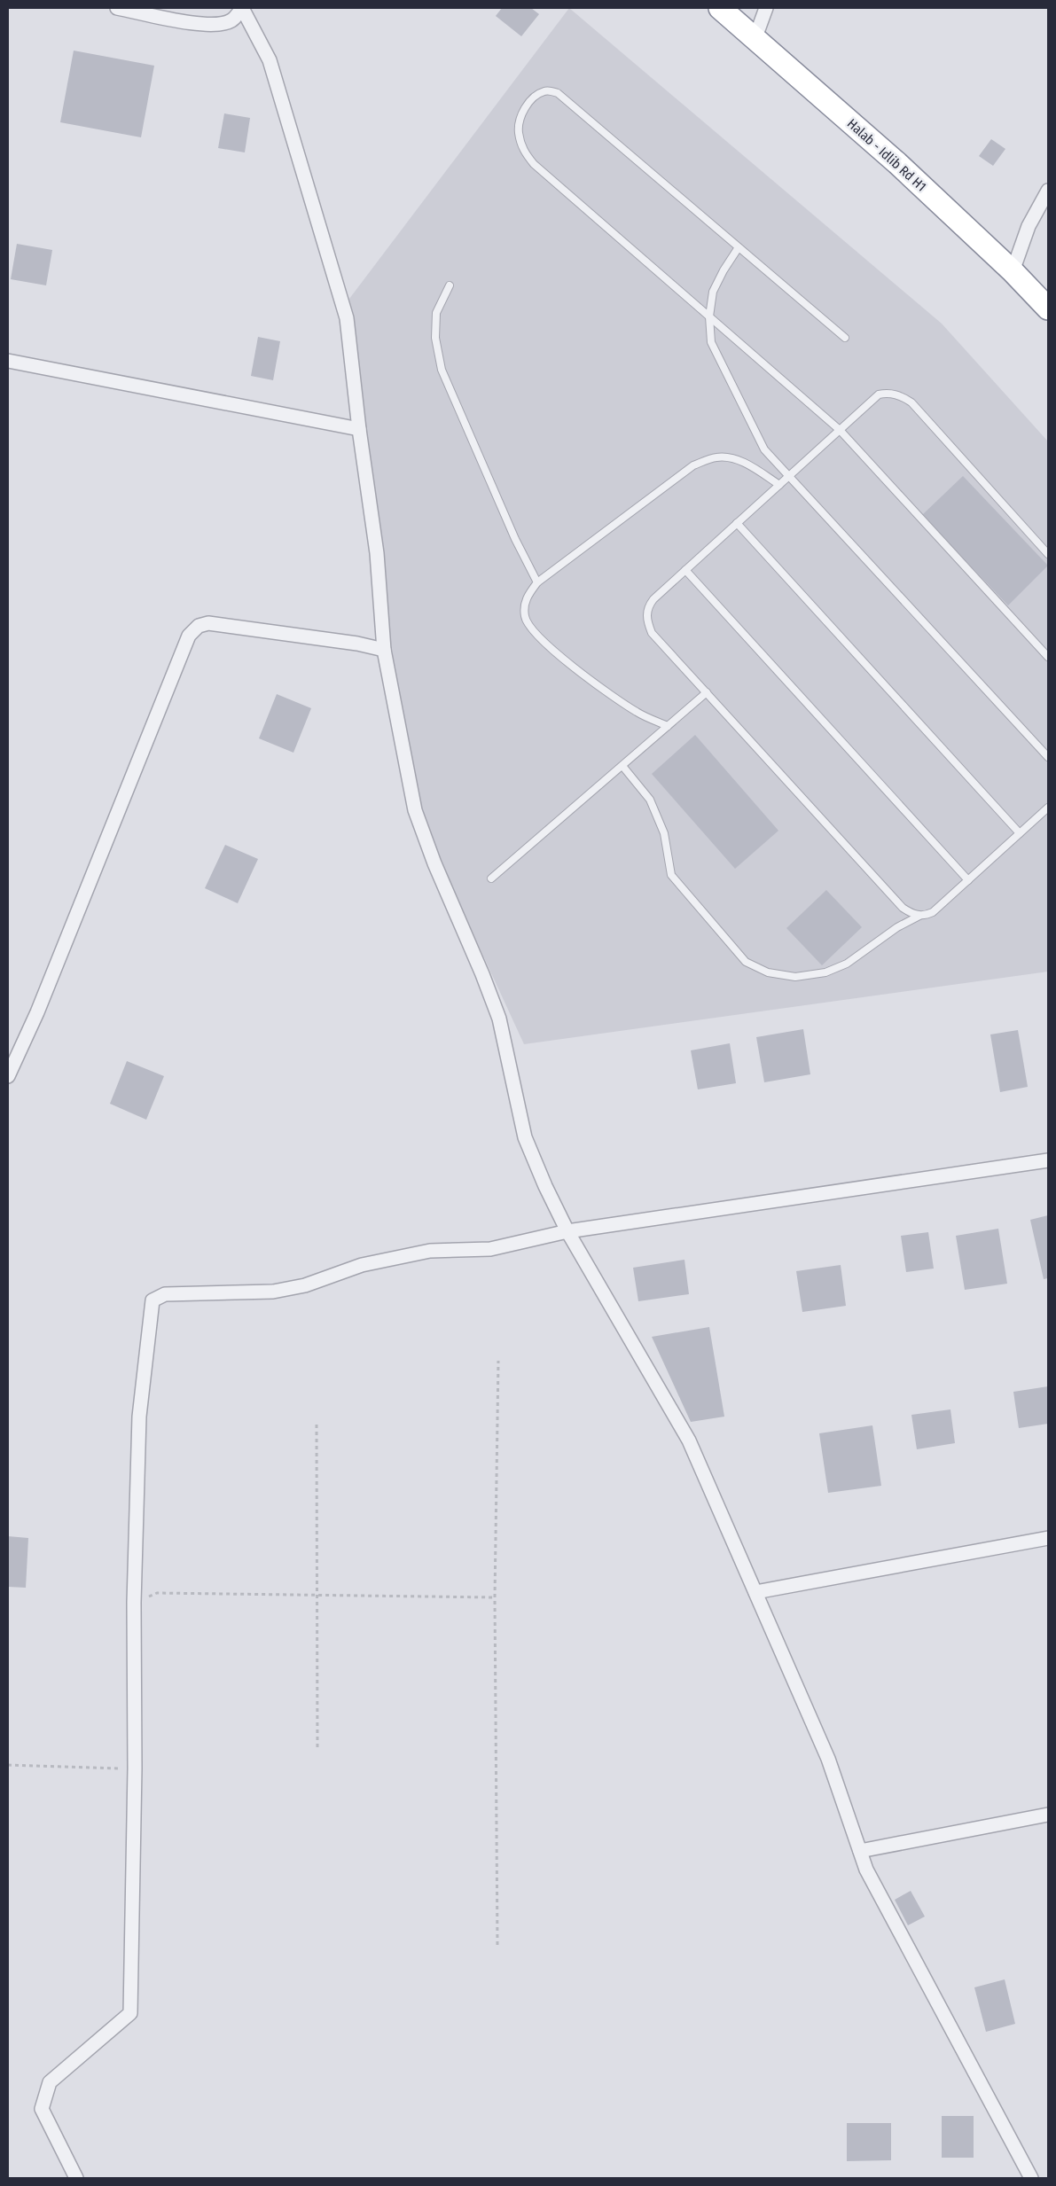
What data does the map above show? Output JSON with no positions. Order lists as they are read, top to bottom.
{
  "streets": {
    "highway": ["Halab - Idlib Rd H1"]
  }
}
